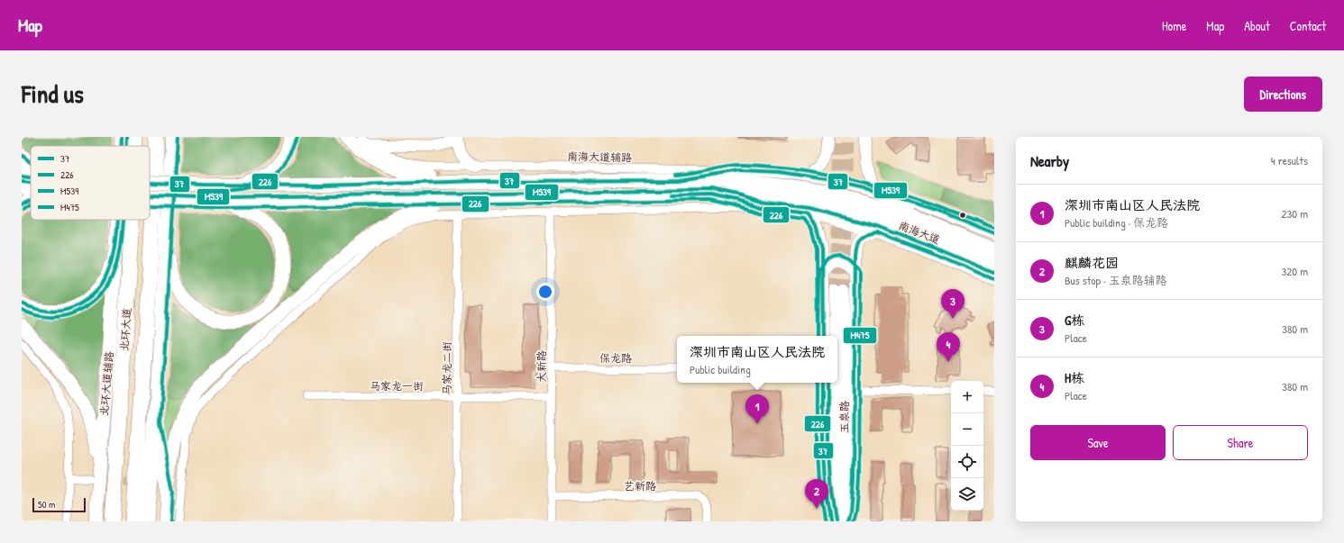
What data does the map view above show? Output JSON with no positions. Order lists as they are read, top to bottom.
{
  "streets": {
    "highway": ["北环大道"],
    "main road": ["南海大道", "北环大道辅路"],
    "street": [
      "南海大道辅路",
      "保龙路",
      "大新路",
      "马家龙二街",
      "马家龙一街",
      "玉泉路",
      "艺新路"
    ]
  },
  "crossings": [
    ["保龙路", "大新路"],
    ["大新路", "马家龙一街"],
    ["大新路", "艺新路"],
    ["马家龙二街", "马家龙一街"]
  ],
  "lines": [
    "transit line 37",
    "transit line 226",
    "transit line M539",
    "transit line M475"
  ],
  "legend": [
    "37",
    "226",
    "M539",
    "M475"
  ],
  "scale_bar": "50 m",
  "page": {
    "header": "Map",
    "nav": [
      "Home",
      "Map",
      "About",
      "Contact"
    ],
    "title": "Find us",
    "buttons": [
      "Directions",
      ["Save", "Share"]
    ],
    "heading": ["Nearby", "4 results"],
    "list": [
      {
        "mark": "1",
        "name": "深圳市南山区人民法院",
        "note": "Public building · 保龙路",
        "value": "230 m"
      },
      {
        "mark": "2",
        "name": "麒麟花园",
        "note": "Bus stop · 玉泉路辅路",
        "value": "320 m"
      },
      {
        "mark": "3",
        "name": "G栋",
        "note": "Place",
        "value": "380 m"
      },
      {
        "mark": "4",
        "name": "H栋",
        "note": "Place",
        "value": "380 m"
      }
    ],
    "pins": [
      "3",
      "4",
      "1",
      "2"
    ],
    "popup": ["深圳市南山区人民法院", "Public building"],
    "map_buttons": ["+", "−"],
    "scale": "50 m"
  }
}
